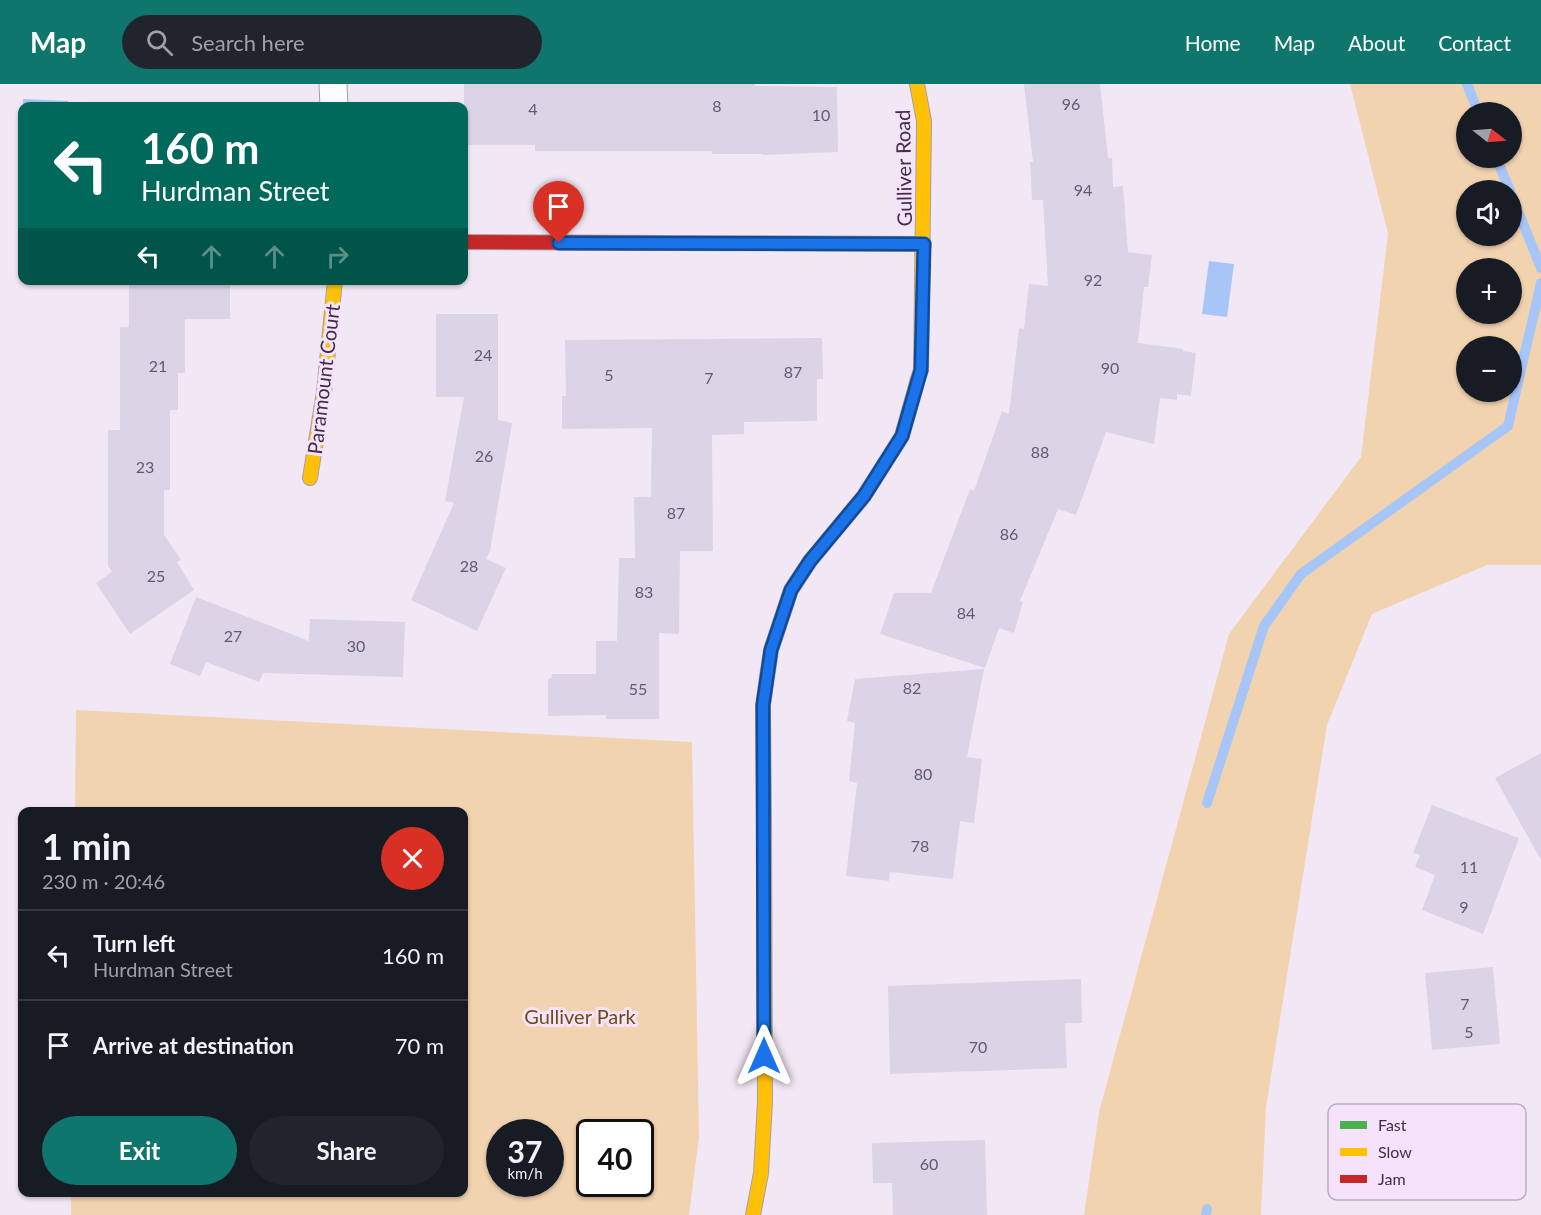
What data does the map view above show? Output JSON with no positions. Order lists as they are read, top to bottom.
{
  "streets": {
    "street": ["Gulliver Road", "Paramount Court"]
  },
  "parks": ["Gulliver Park"],
  "house_numbers": [
    "96",
    "8",
    "4",
    "10",
    "94",
    "92",
    "24",
    "21",
    "90",
    "87",
    "5",
    "7",
    "88",
    "26",
    "23",
    "87",
    "86",
    "28",
    "25",
    "83",
    "84",
    "27",
    "30",
    "82",
    "55",
    "80",
    "78",
    "11",
    "9",
    "7",
    "5",
    "70",
    "60"
  ],
  "legend": ["Fast", "Slow", "Jam"],
  "north": "right",
  "page": {
    "header": "Map",
    "search": "Search here",
    "nav": [
      "Home",
      "Map",
      "About",
      "Contact"
    ],
    "map_buttons": ["+", "−"],
    "turn": ["160 m", "Hurdman Street"],
    "heading": ["1 min", "230 m · 20:46"],
    "list": [
      {
        "name": "Turn left",
        "note": "Hurdman Street",
        "value": "160 m"
      },
      {
        "name": "Arrive at destination",
        "value": "70 m"
      }
    ],
    "buttons": ["Exit", "Share"],
    "speed": "37 km/h",
    "limit": "40"
  }
}
